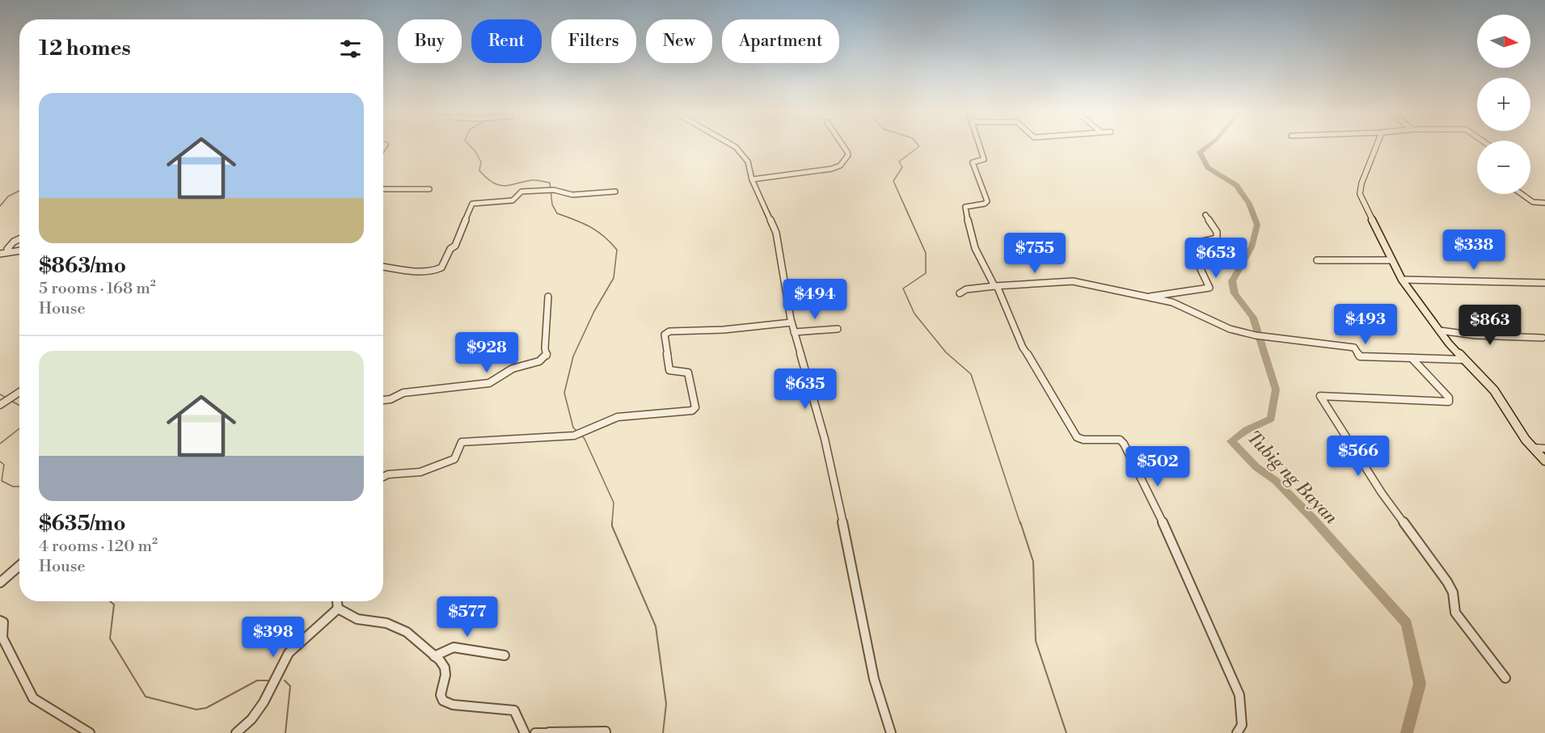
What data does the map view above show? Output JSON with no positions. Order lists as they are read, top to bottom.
{
  "water": ["Tubig ng Bayan"],
  "north": "right",
  "page": {
    "map_buttons": ["+", "−"],
    "chip": [
      "Buy",
      "Rent",
      "Filters",
      "New",
      "Apartment"
    ],
    "heading": "12 homes",
    "list": [
      {
        "name": "$863/mo",
        "note": "5 rooms · 168 m² · House"
      },
      {
        "name": "$635/mo",
        "note": "4 rooms · 120 m² · House"
      }
    ],
    "price": [
      "$338",
      "$755",
      "$653",
      "$494",
      "$493",
      "$863",
      "$928",
      "$635",
      "$566",
      "$502",
      "$577",
      "$398"
    ]
  }
}
